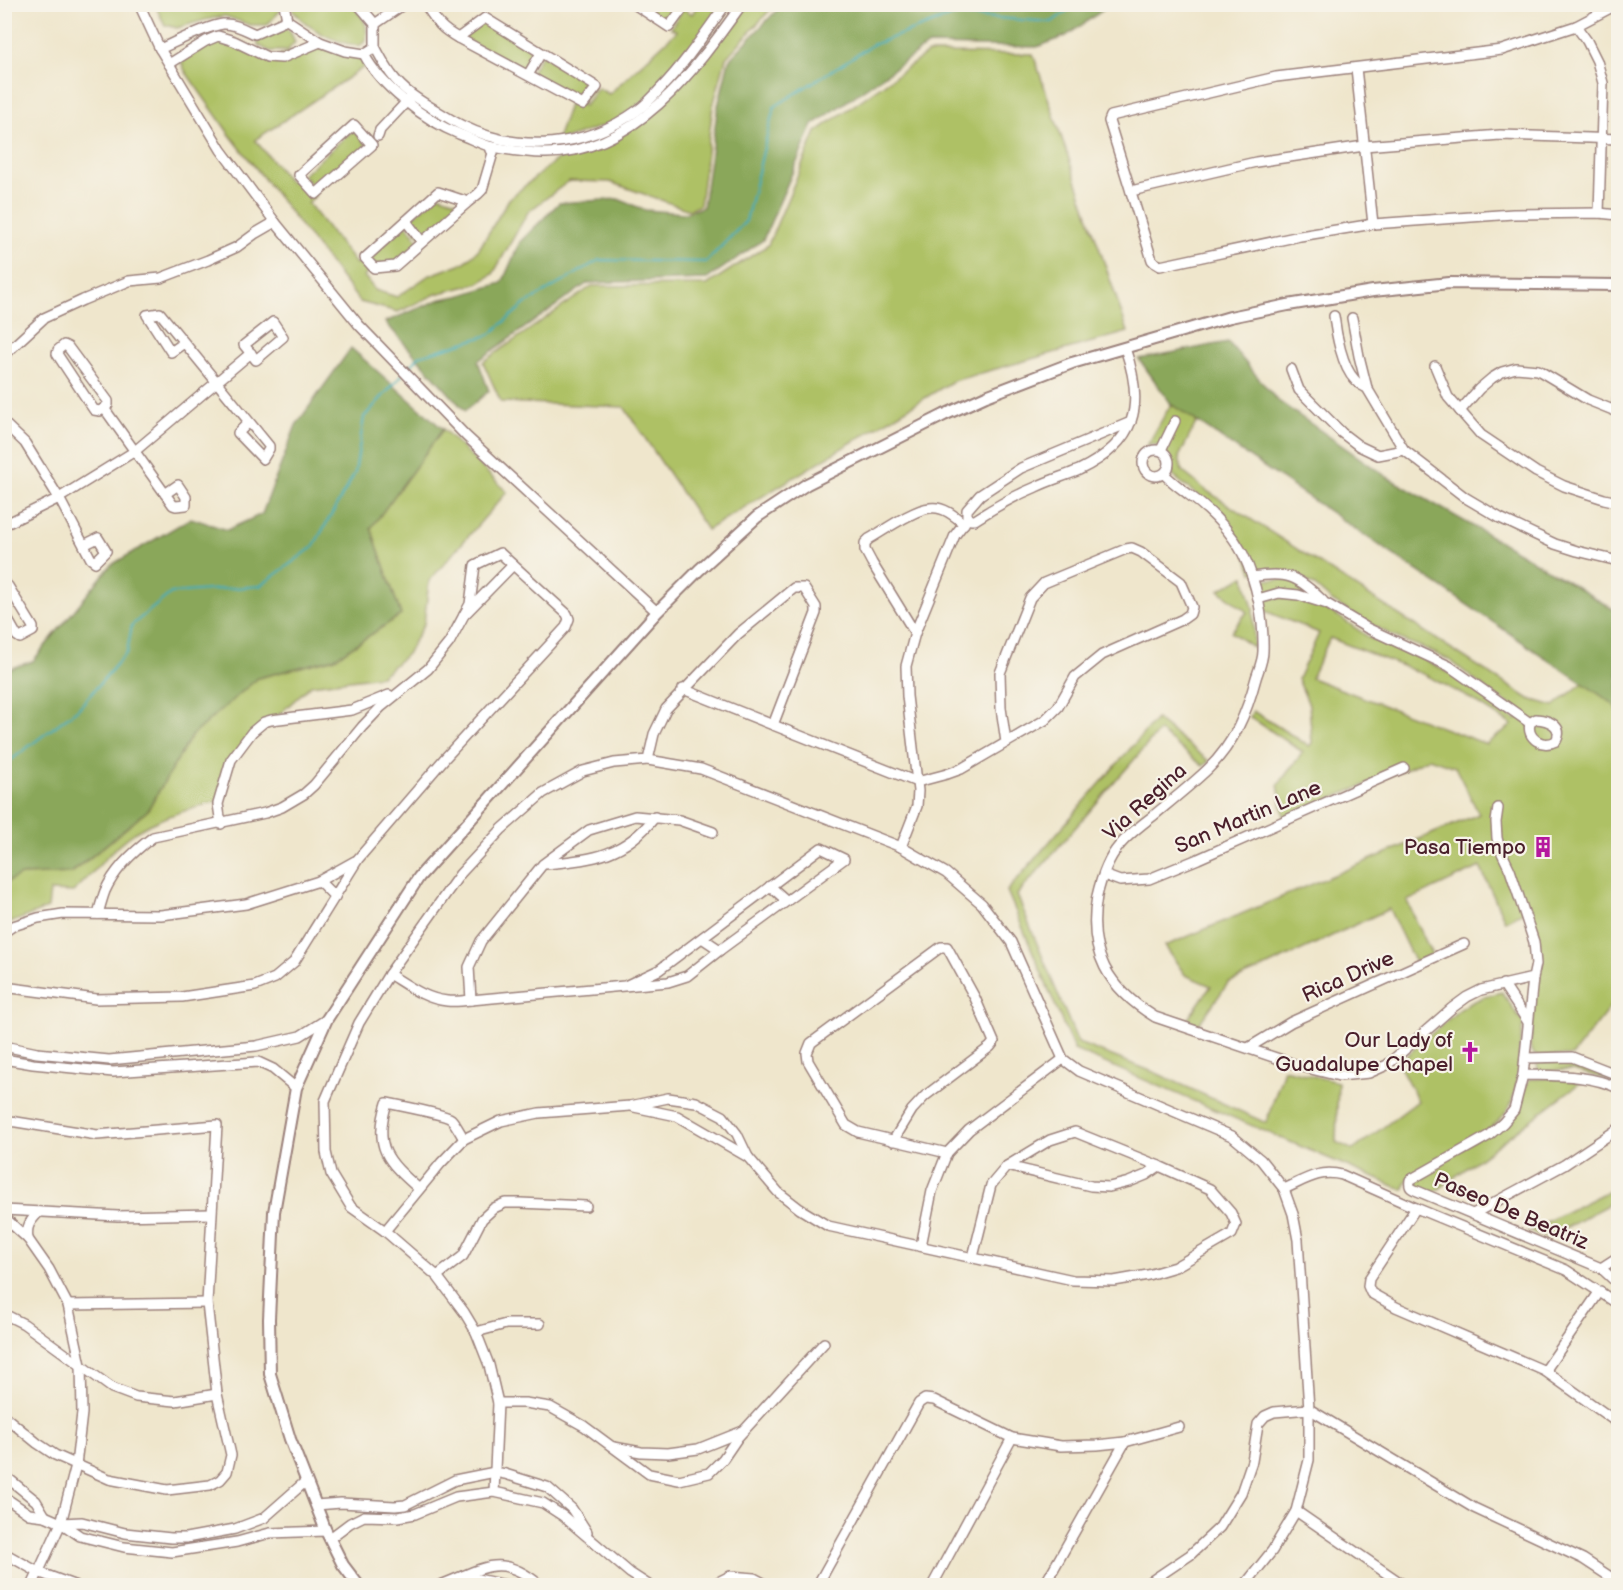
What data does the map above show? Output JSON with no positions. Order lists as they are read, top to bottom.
{
  "streets": {
    "street": [
      "Via Regina",
      "San Martin Lane",
      "Rica Drive",
      "Paseo De Beatriz"
    ]
  },
  "crossings": [
    ["Via Regina", "San Martin Lane"],
    ["Via Regina", "Rica Drive"]
  ],
  "places": {
    "building": ["Pasa Tiempo"],
    "church": ["Our Lady of Guadalupe Chapel"]
  }
}
